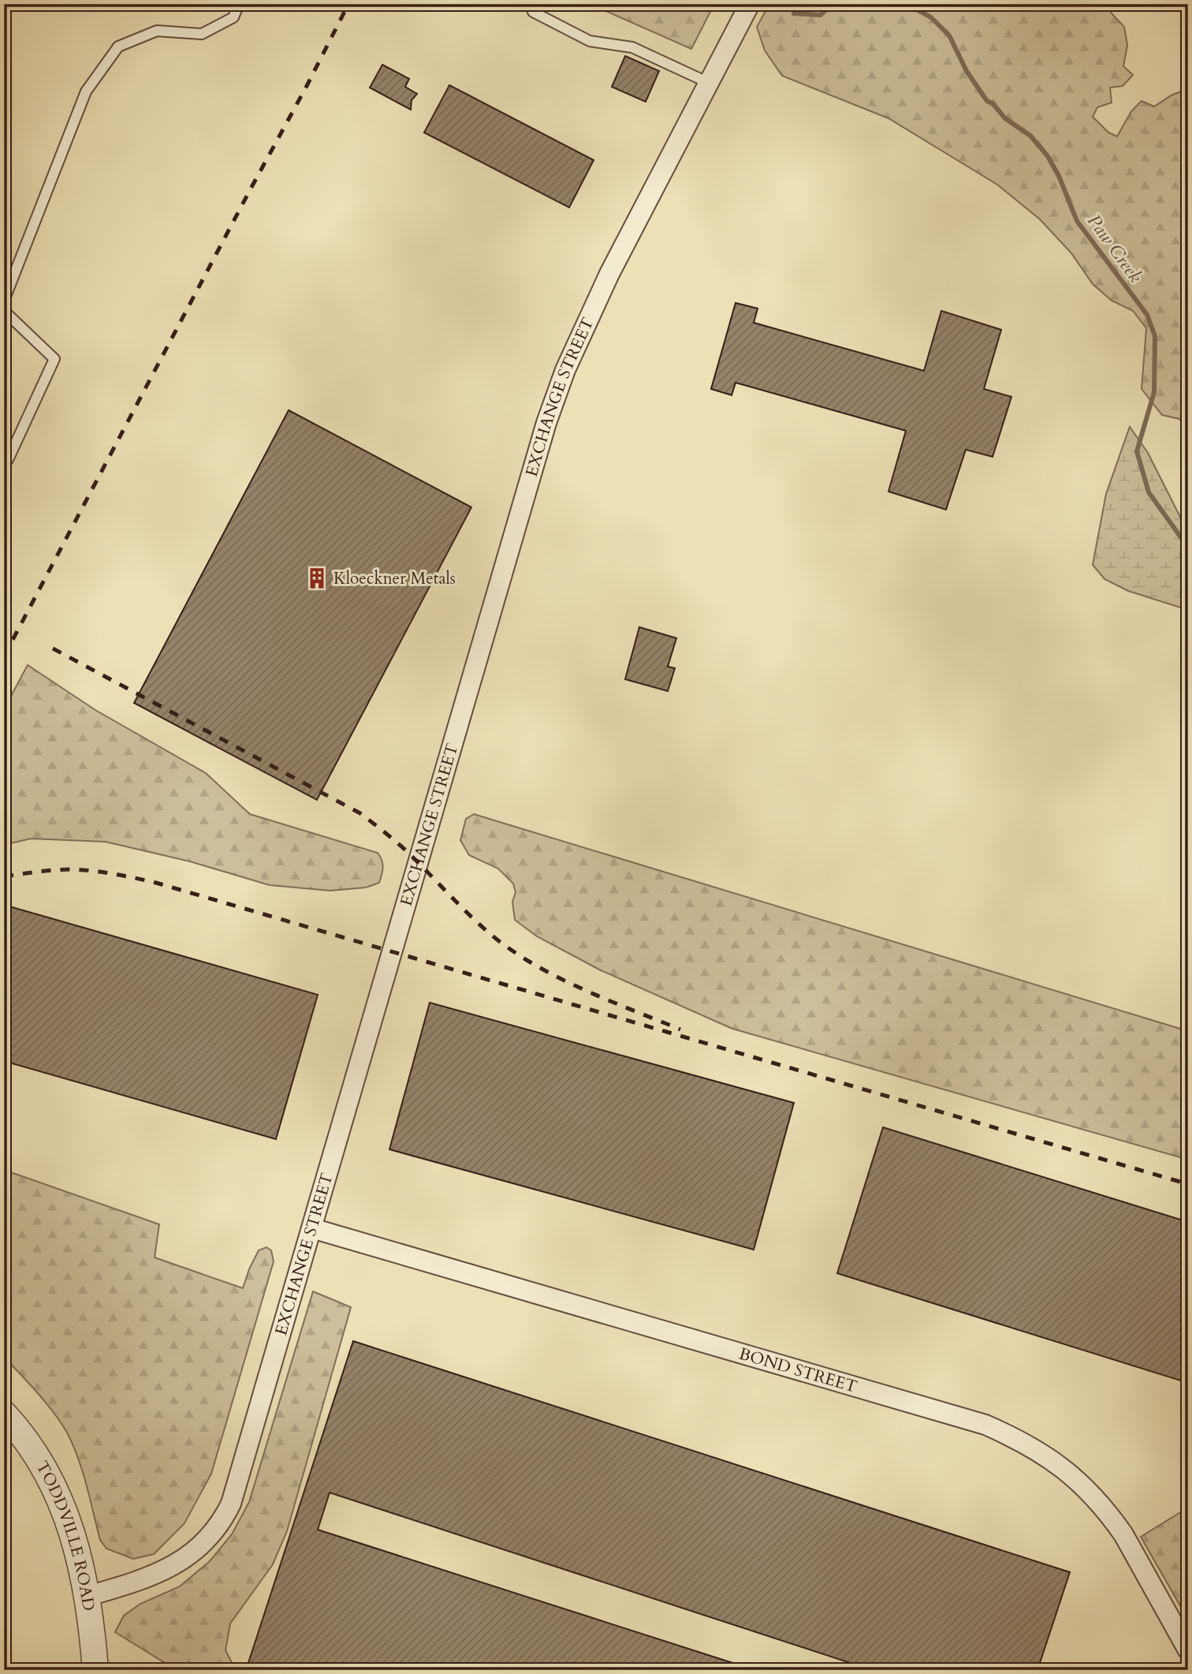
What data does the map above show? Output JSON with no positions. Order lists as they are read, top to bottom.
{
  "streets": {
    "street": ["EXCHANGE STREET", "BOND STREET", "TODDVILLE ROAD"]
  },
  "crossings": [
    ["EXCHANGE STREET", "BOND STREET"],
    ["EXCHANGE STREET", "TODDVILLE ROAD"]
  ],
  "water": ["Paw Creek"],
  "places": {
    "building": ["Kloeckner Metals"]
  }
}
